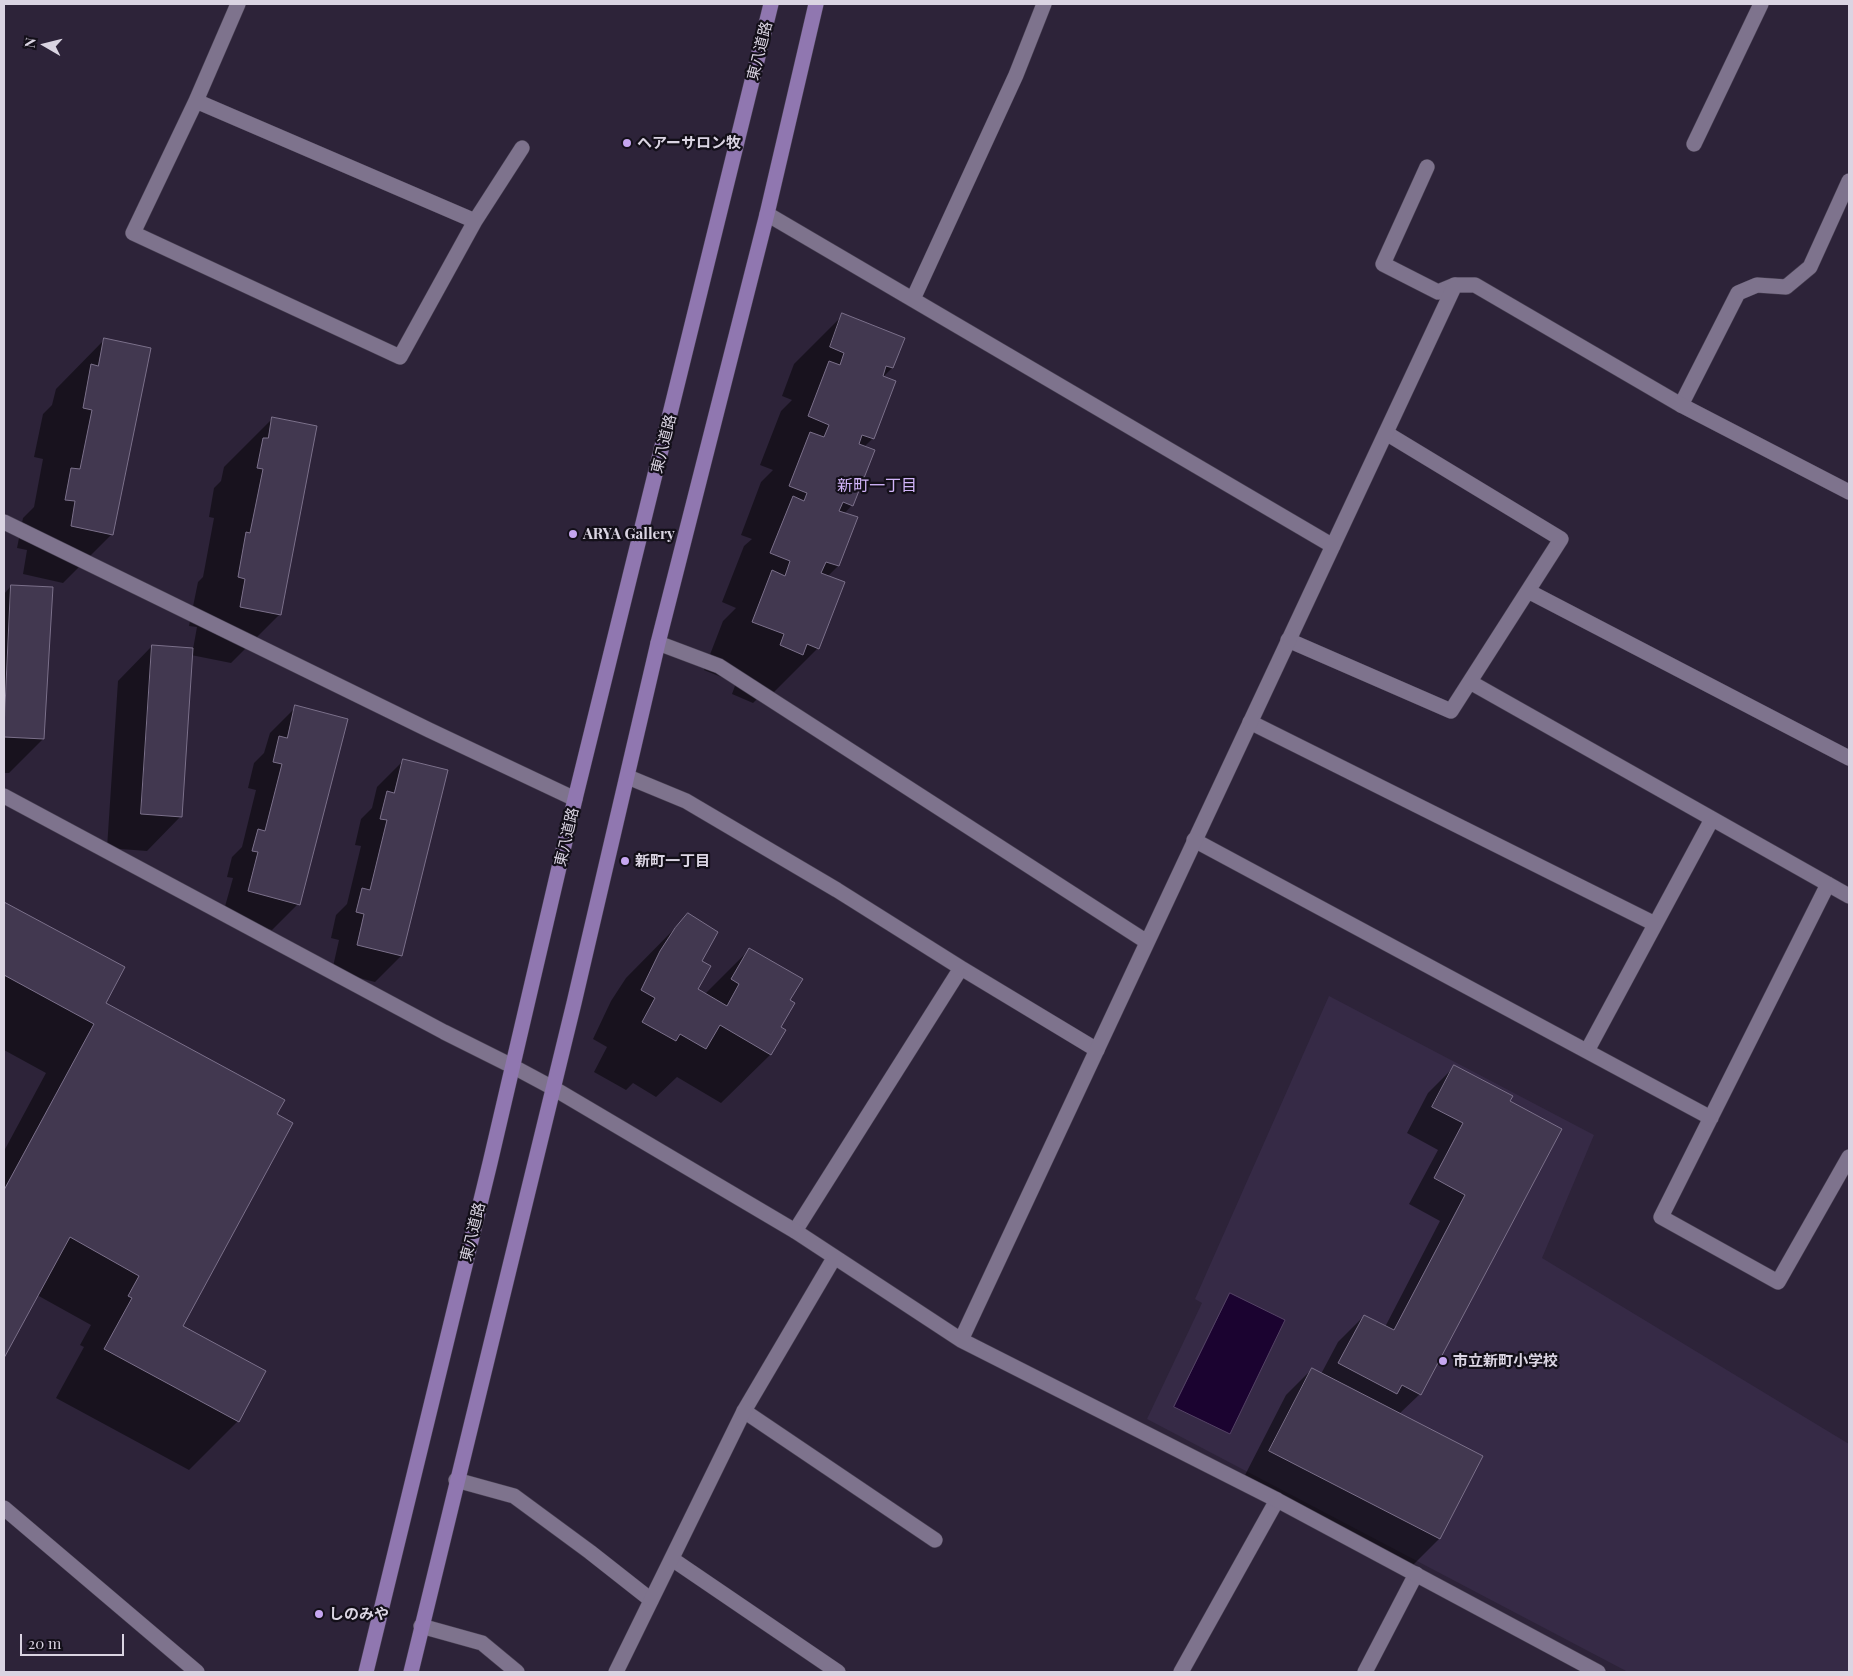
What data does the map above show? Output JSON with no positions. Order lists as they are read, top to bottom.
{
  "streets": {
    "main road": ["東八道路"]
  },
  "districts": ["新町一丁目"],
  "places": [
    "ヘアーサロン牧",
    "ARYA Gallery",
    "新町一丁目",
    "市立新町小学校",
    "しのみや"
  ],
  "scale_bar": "20 m",
  "north": "left"
}
